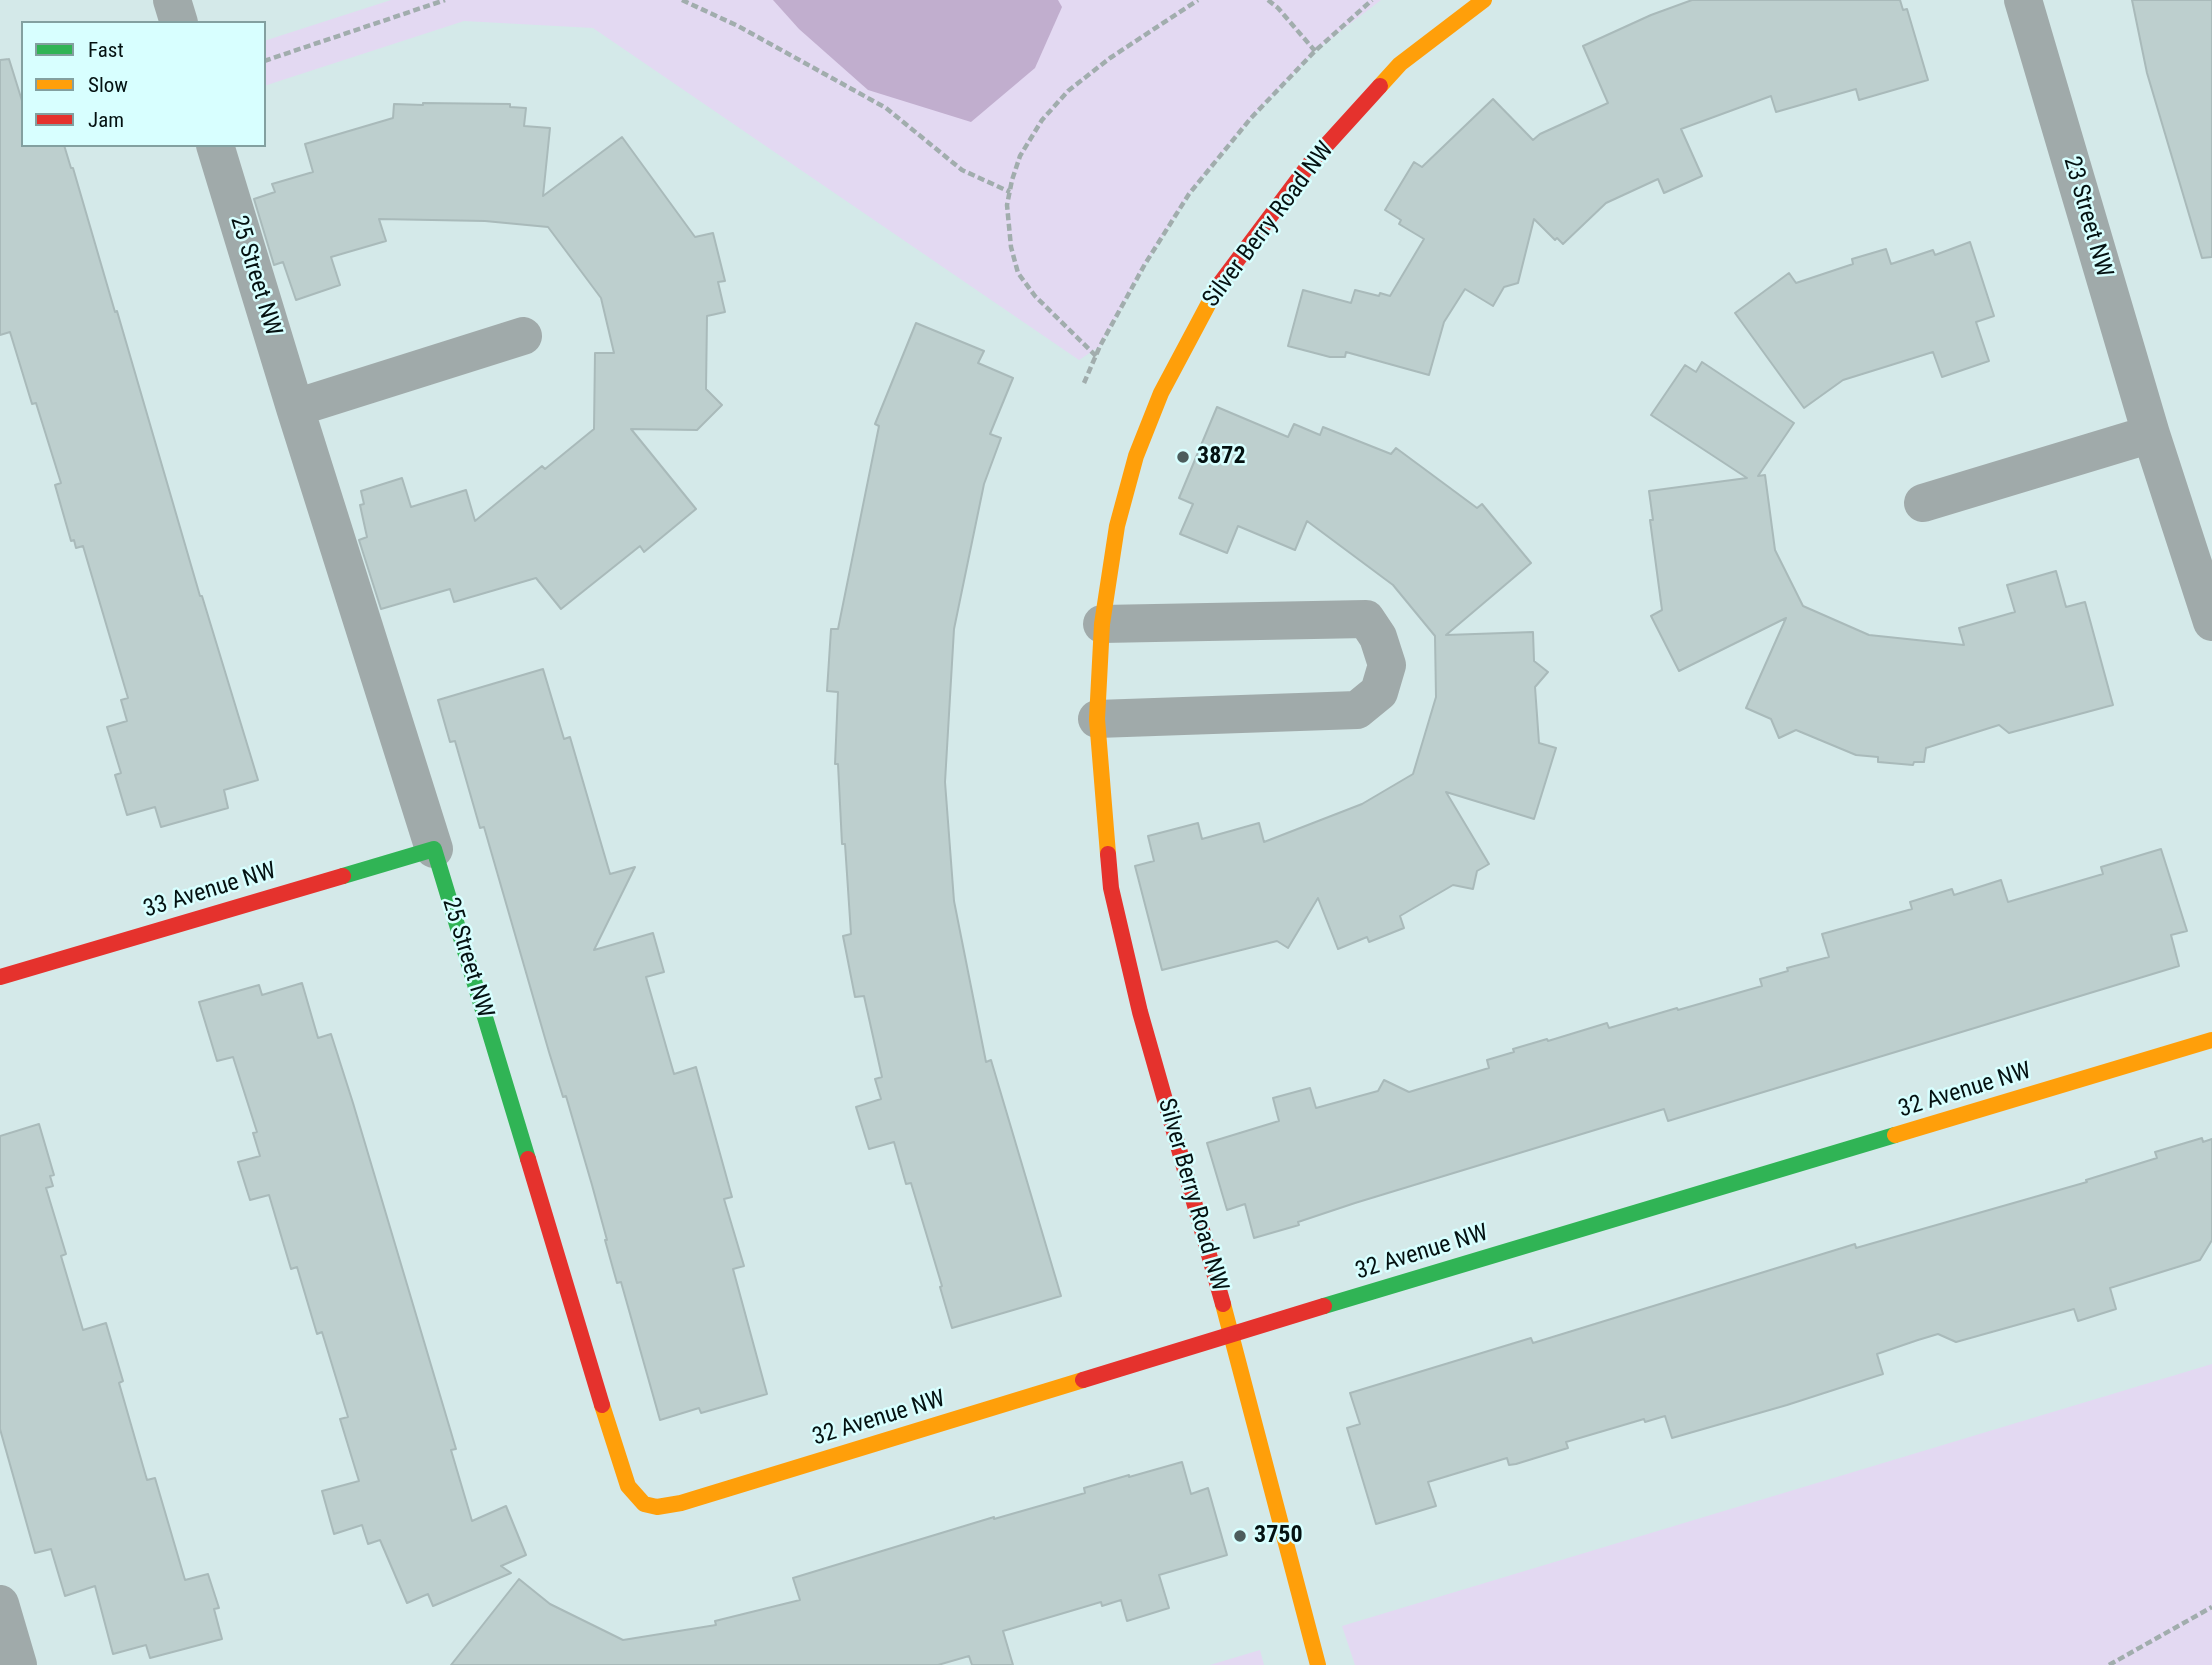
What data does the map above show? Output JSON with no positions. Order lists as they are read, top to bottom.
{
  "streets": {
    "street": [
      "23 Street NW",
      "Silver Berry Road NW",
      "25 Street NW",
      "33 Avenue NW",
      "32 Avenue NW"
    ]
  },
  "crossings": [
    ["Silver Berry Road NW", "32 Avenue NW"],
    ["25 Street NW", "33 Avenue NW"],
    ["25 Street NW", "32 Avenue NW"]
  ],
  "places": ["3872", "3750"],
  "legend": ["Fast", "Slow", "Jam"]
}
